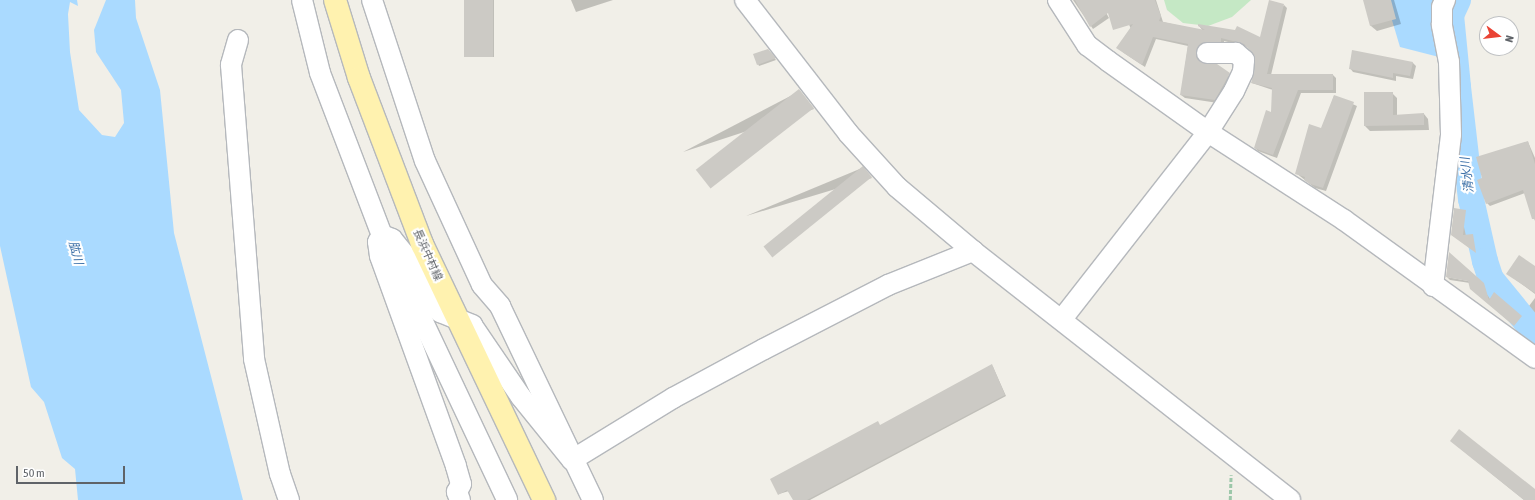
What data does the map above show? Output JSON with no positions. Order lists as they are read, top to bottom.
{
  "streets": {
    "main road": ["長浜中村線"]
  },
  "water": ["清水川", "肱川"],
  "scale_bar": "50 m",
  "north": "right"
}
